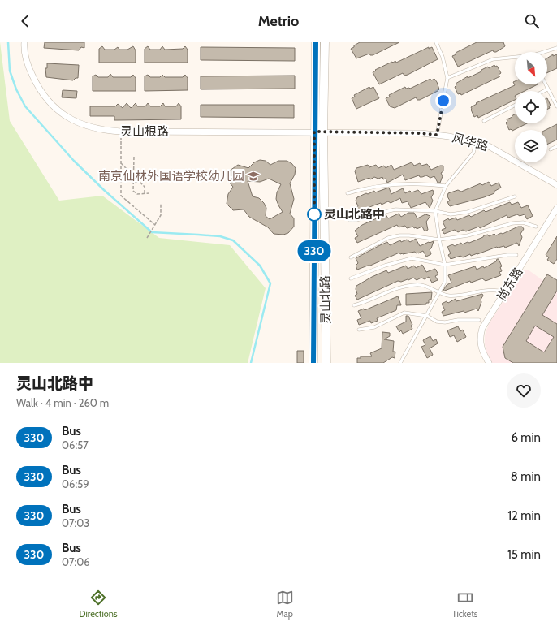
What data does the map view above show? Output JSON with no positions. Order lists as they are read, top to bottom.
{
  "streets": {
    "main road": ["灵山北路"],
    "street": ["灵山根路", "风华路", "尚东路"]
  },
  "crossings": [
    ["灵山根路", "风华路"],
    ["灵山根路", "灵山北路"],
    ["风华路", "灵山北路"]
  ],
  "places": {
    "school or university": ["南京仙林外国语学校幼儿园"],
    "other": ["灵山北路中"]
  },
  "lines": ["bus line 330"],
  "north": "bottom right",
  "page": {
    "header": "Metrio",
    "on_map": "330",
    "heading": ["灵山北路中", "Walk · 4 min · 260 m"],
    "list": [
      {
        "mark": "330",
        "name": "Bus",
        "note": "06:57",
        "value": "6 min"
      },
      {
        "mark": "330",
        "name": "Bus",
        "note": "06:59",
        "value": "8 min"
      },
      {
        "mark": "330",
        "name": "Bus",
        "note": "07:03",
        "value": "12 min"
      },
      {
        "mark": "330",
        "name": "Bus",
        "note": "07:06",
        "value": "15 min"
      }
    ],
    "tabs": ["Directions", "Map", "Tickets"]
  }
}
